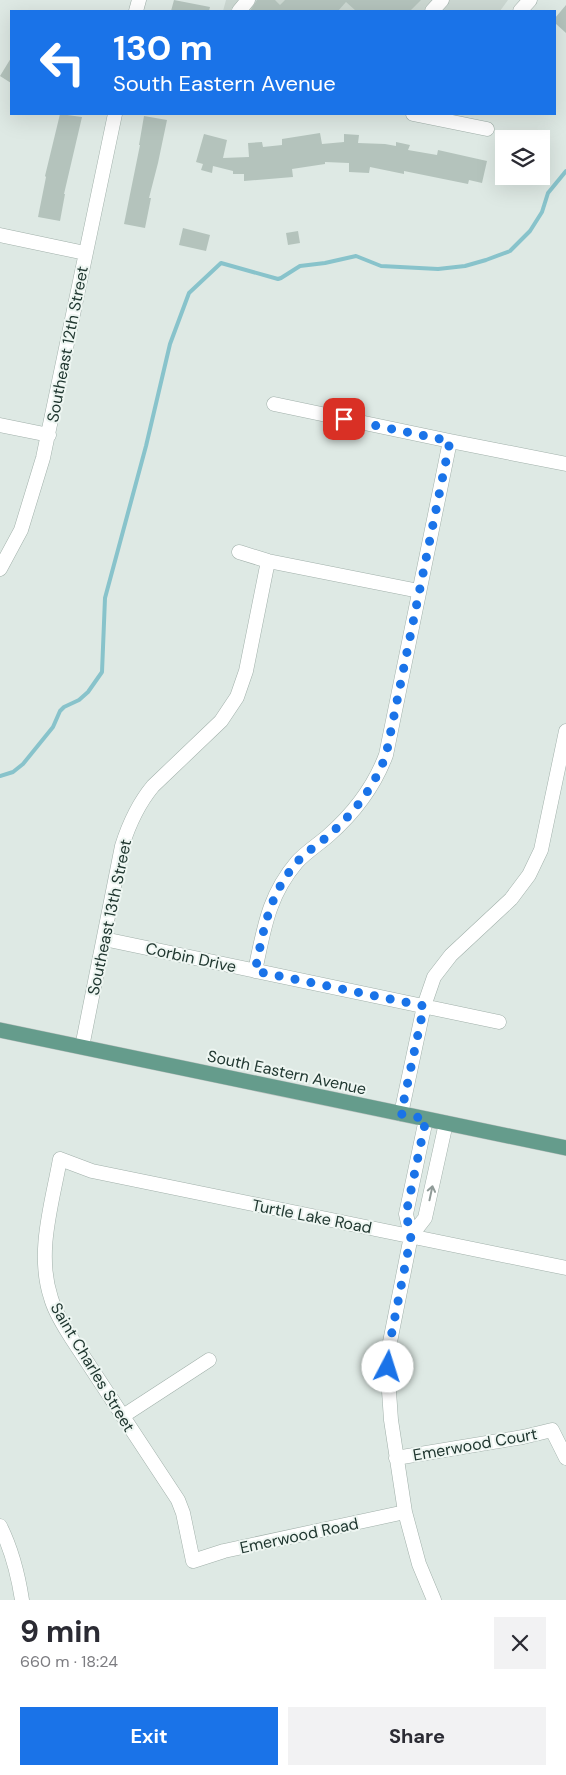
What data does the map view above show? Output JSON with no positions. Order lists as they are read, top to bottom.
{
  "streets": {
    "main road": ["South Eastern Avenue"],
    "street": [
      "Southeast 12th Street",
      "Southeast 13th Street",
      "Corbin Drive",
      "Turtle Lake Road",
      "Saint Charles Street",
      "Emerwood Court",
      "Emerwood Road"
    ]
  },
  "crossings": [
    ["Southeast 13th Street", "Corbin Drive"],
    ["Southeast 13th Street", "South Eastern Avenue"],
    ["Turtle Lake Road", "Saint Charles Street"],
    ["Saint Charles Street", "Emerwood Road"]
  ],
  "page": {
    "turn": ["130 m", "South Eastern Avenue"],
    "heading": ["9 min", "660 m · 18:24"],
    "buttons": ["Exit", "Share"]
  }
}
